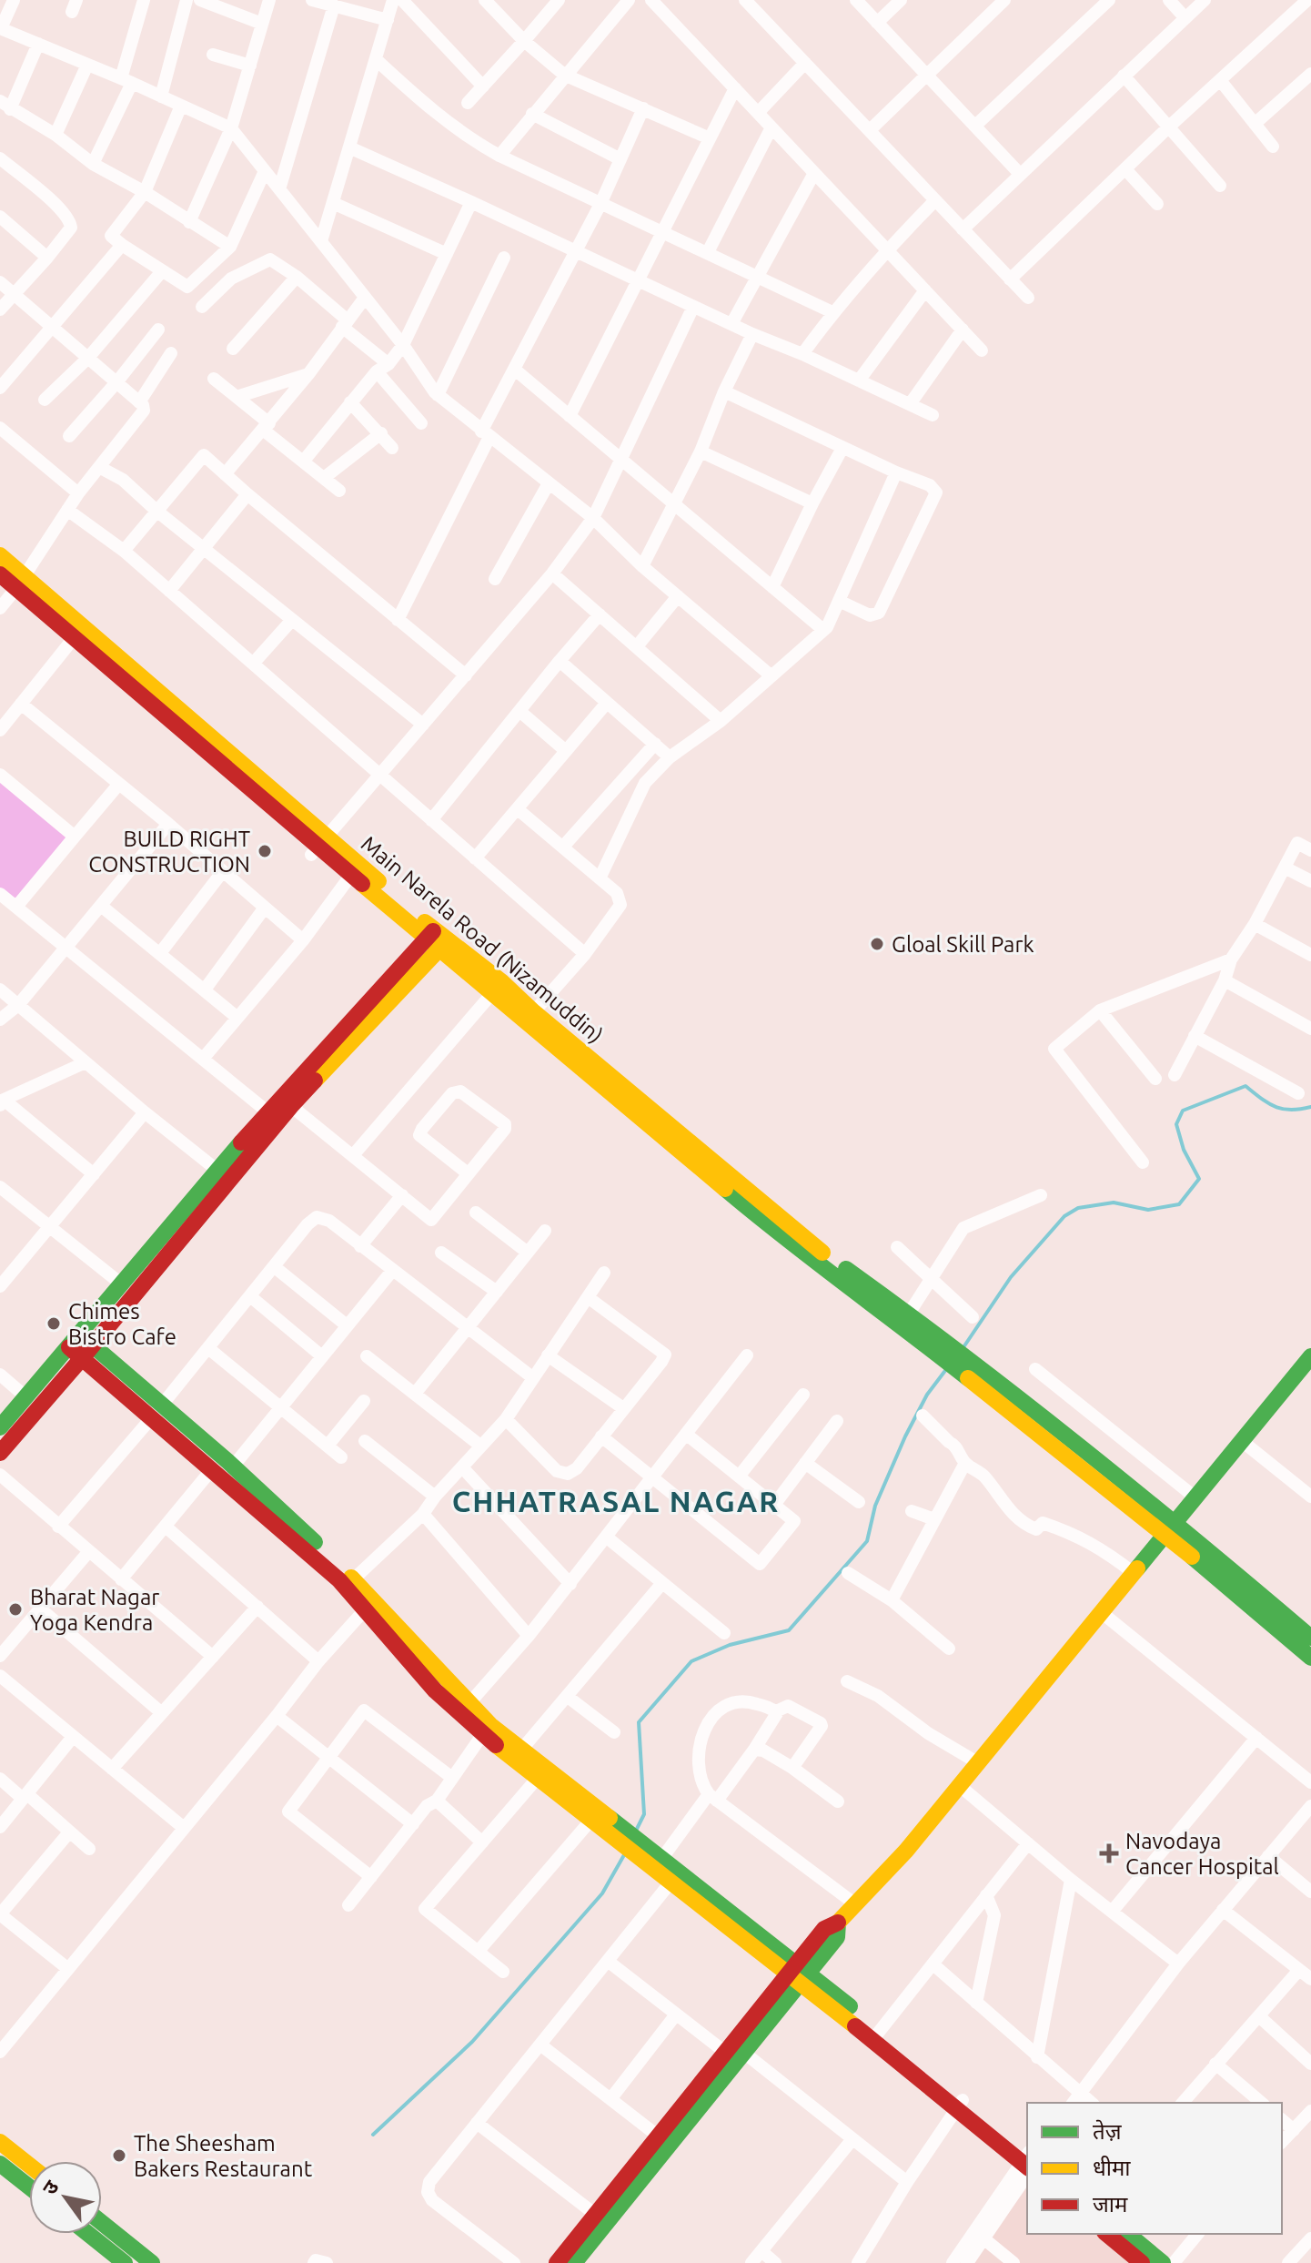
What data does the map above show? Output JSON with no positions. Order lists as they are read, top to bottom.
{
  "streets": {
    "street": ["Main Narela Road (Nizamuddin)"]
  },
  "districts": ["CHHATRASAL NAGAR"],
  "places": {
    "other": [
      "BUILD RIGHT CONSTRUCTION",
      "Gloal Skill Park",
      "Chimes Bistro Cafe",
      "Bharat Nagar Yoga Kendra",
      "The Sheesham Bakers Restaurant"
    ],
    "health": ["Navodaya Cancer Hospital"]
  },
  "legend": ["तेज़", "धीमा", "जाम"],
  "north": "top left"
}
